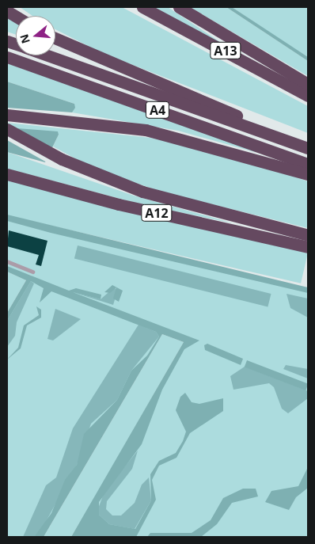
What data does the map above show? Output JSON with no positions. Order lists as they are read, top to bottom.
{
  "streets": {
    "highway": ["A13", "A4", "A12"]
  },
  "north": "left"
}
